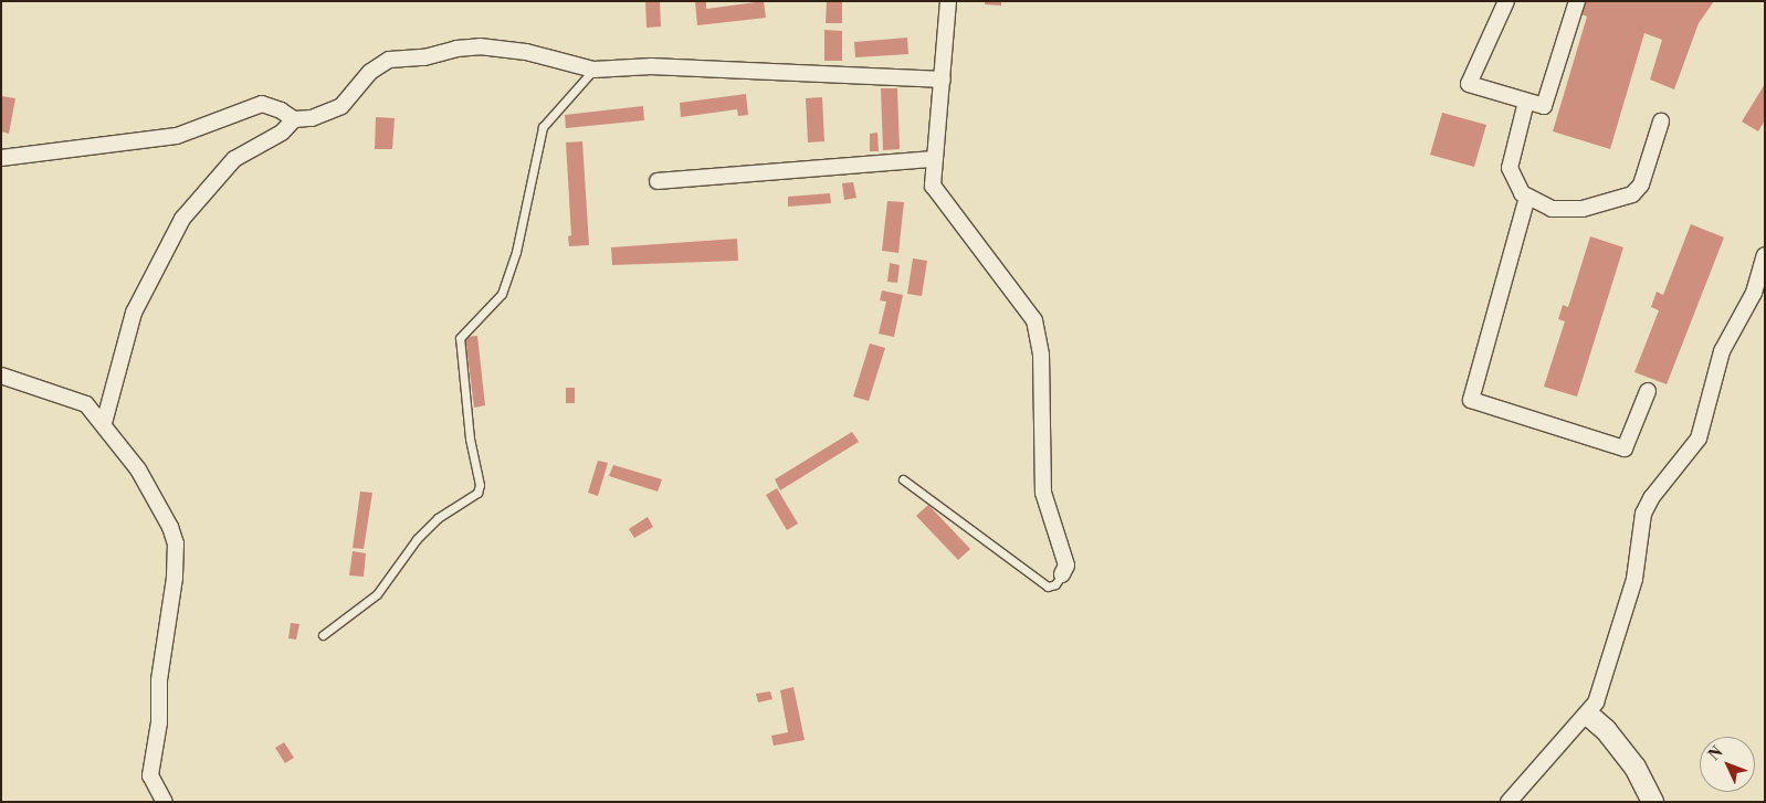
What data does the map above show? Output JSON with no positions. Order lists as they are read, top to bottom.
{
  "north": "top left"
}
